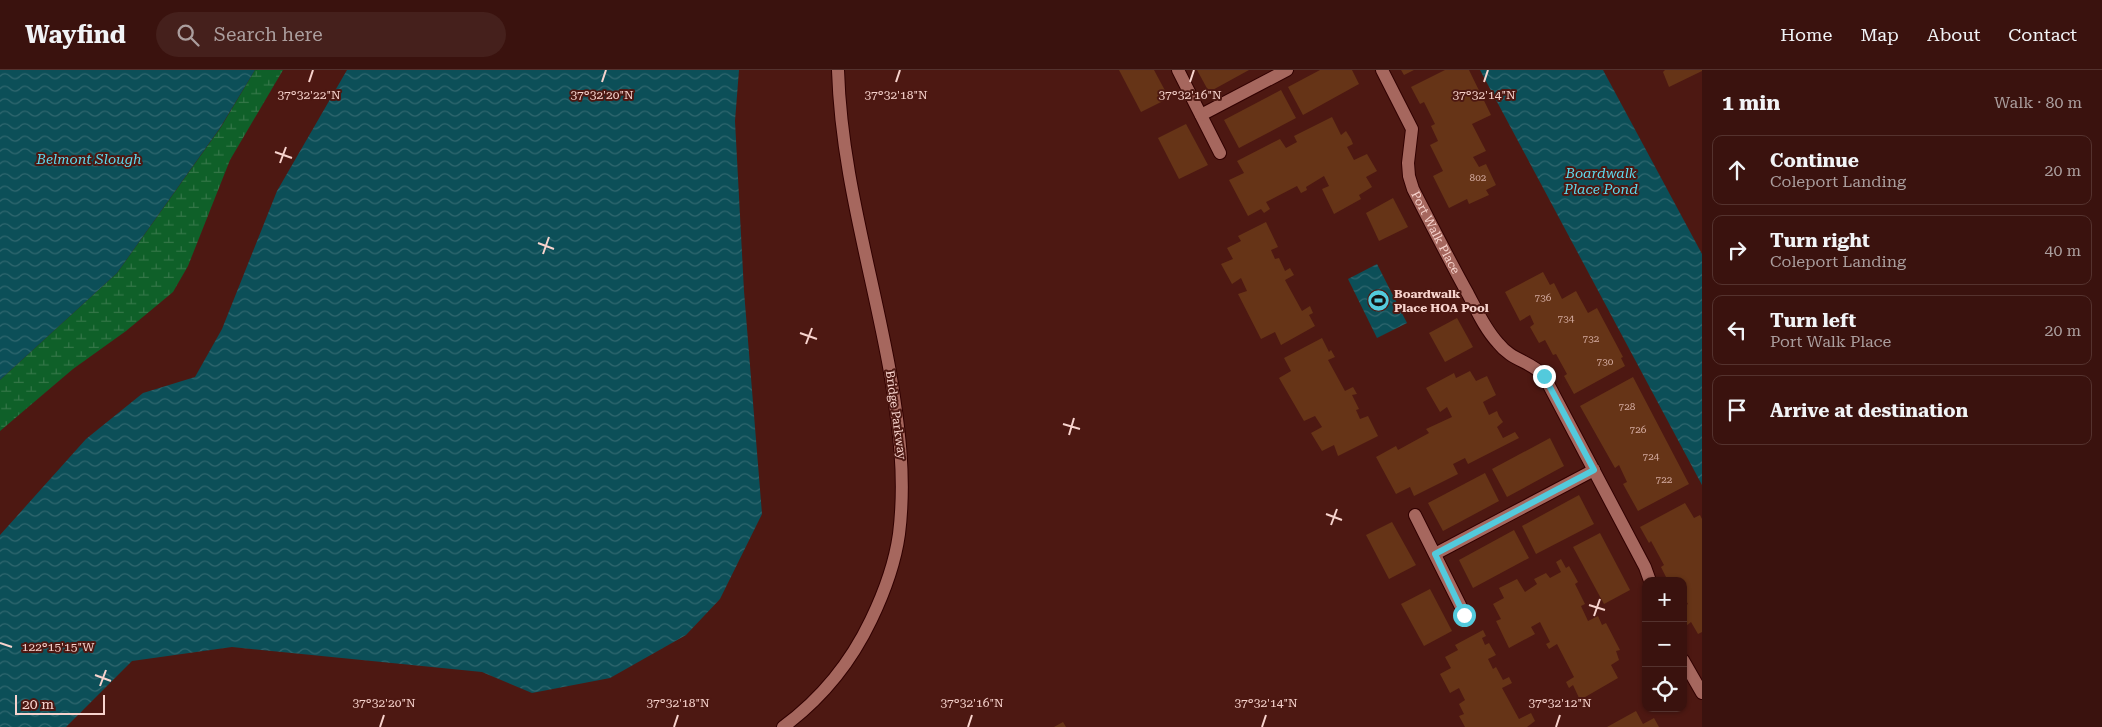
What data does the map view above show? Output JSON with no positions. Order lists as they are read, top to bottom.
{
  "streets": {
    "street": ["Port Walk Place", "Bridge Parkway"]
  },
  "water": ["Belmont Slough", "Boardwalk Place Pond"],
  "places": {
    "sports": ["Boardwalk Place HOA Pool"]
  },
  "house_numbers": [
    "802",
    "736",
    "734",
    "732",
    "730",
    "728",
    "726",
    "724",
    "722"
  ],
  "scale_bar": "20 m",
  "page": {
    "header": "Wayfind",
    "search": "Search here",
    "nav": [
      "Home",
      "Map",
      "About",
      "Contact"
    ],
    "heading": ["1 min", "Walk · 80 m"],
    "list": [
      ["Continue", "Coleport Landing", "20 m"],
      ["Turn right", "Coleport Landing", "40 m"],
      ["Turn left", "Port Walk Place", "20 m"],
      "Arrive at destination"
    ],
    "map_buttons": ["+", "−"],
    "scale": "20 m"
  },
  "coordinates": [
    "37°32'22\"N",
    "37°32'20\"N",
    "37°32'18\"N",
    "37°32'16\"N",
    "37°32'14\"N",
    "122°15'15\"W",
    "37°32'12\"N"
  ]
}
